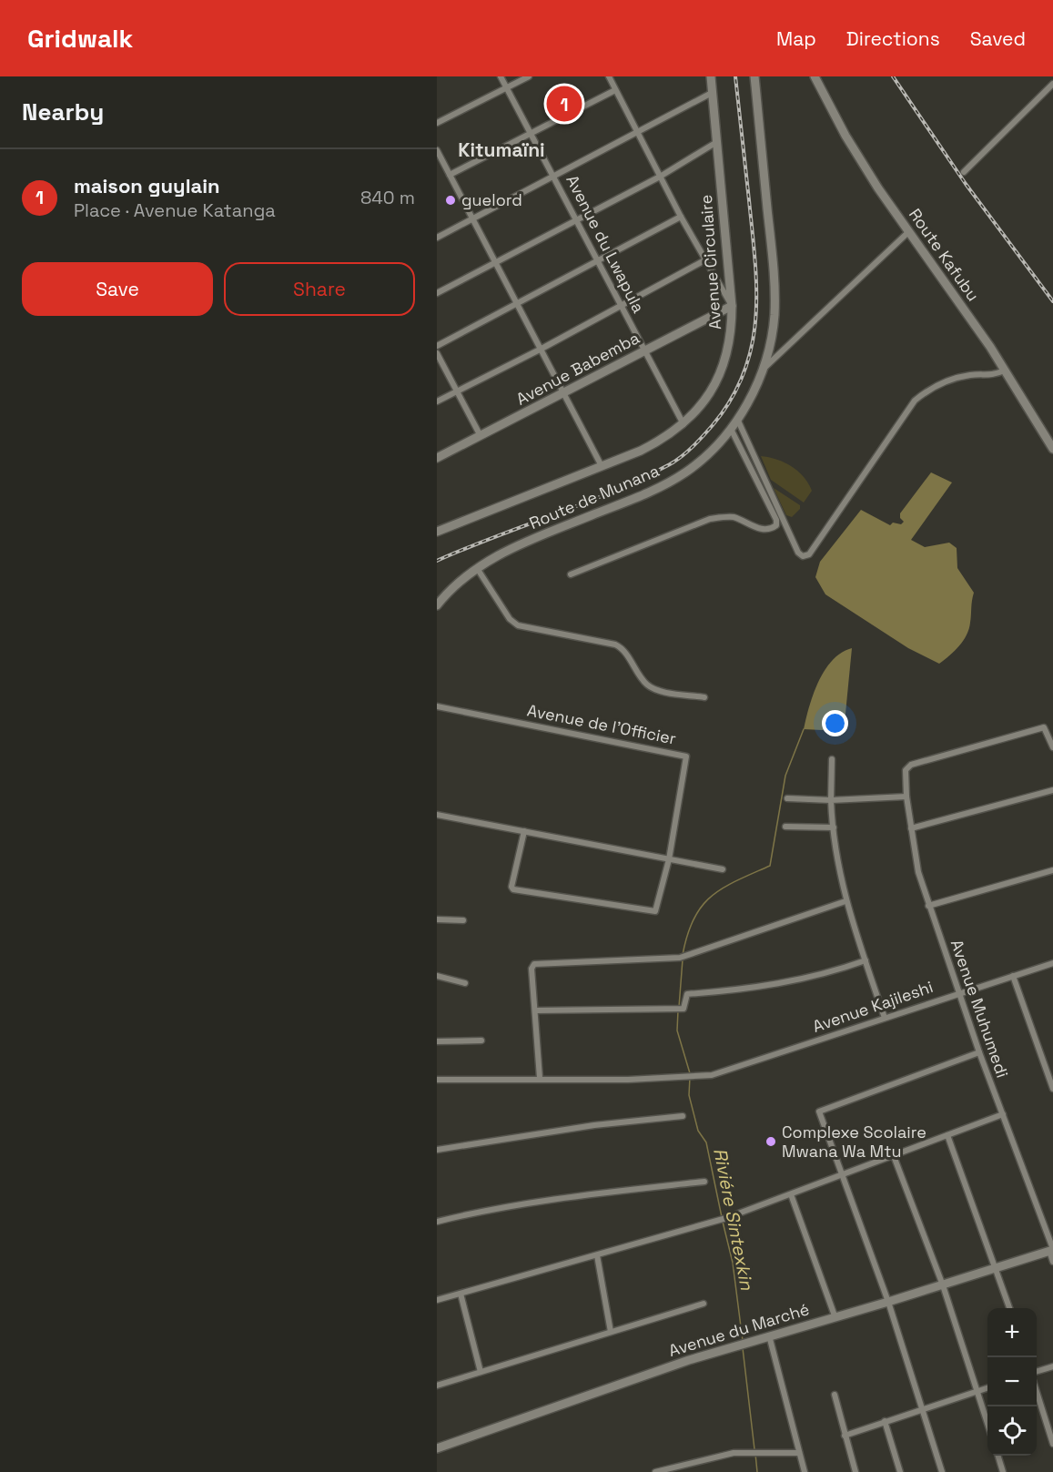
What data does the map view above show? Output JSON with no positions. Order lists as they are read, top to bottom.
{
  "streets": {
    "street": [
      "Avenue du Lwapula",
      "Route Kafubu",
      "Avenue Circulaire",
      "Avenue Babemba",
      "Route de Munana",
      "Avenue de l'Officier",
      "Avenue Kajileshi",
      "Avenue Muhumedi",
      "Avenue du Marché"
    ]
  },
  "crossings": [
    ["Avenue du Lwapula", "Avenue Circulaire"],
    ["Avenue du Lwapula", "Avenue Babemba"],
    ["Avenue Circulaire", "Avenue Babemba"],
    ["Avenue Kajileshi", "Avenue Muhumedi"],
    ["Avenue Muhumedi", "Avenue du Marché"]
  ],
  "districts": ["Kitumaïni"],
  "water": ["Riviére Sintexkin"],
  "places": ["guelord", "Complexe Scolaire Mwana Wa Mtu"],
  "page": {
    "header": "Gridwalk",
    "nav": ["Map", "Directions", "Saved"],
    "heading": "Nearby",
    "pins": "1",
    "list": [
      {
        "mark": "1",
        "name": "maison guylain",
        "note": "Place · Avenue Katanga",
        "value": "840 m"
      }
    ],
    "buttons": ["Save", "Share"],
    "map_buttons": ["+", "−"]
  }
}
